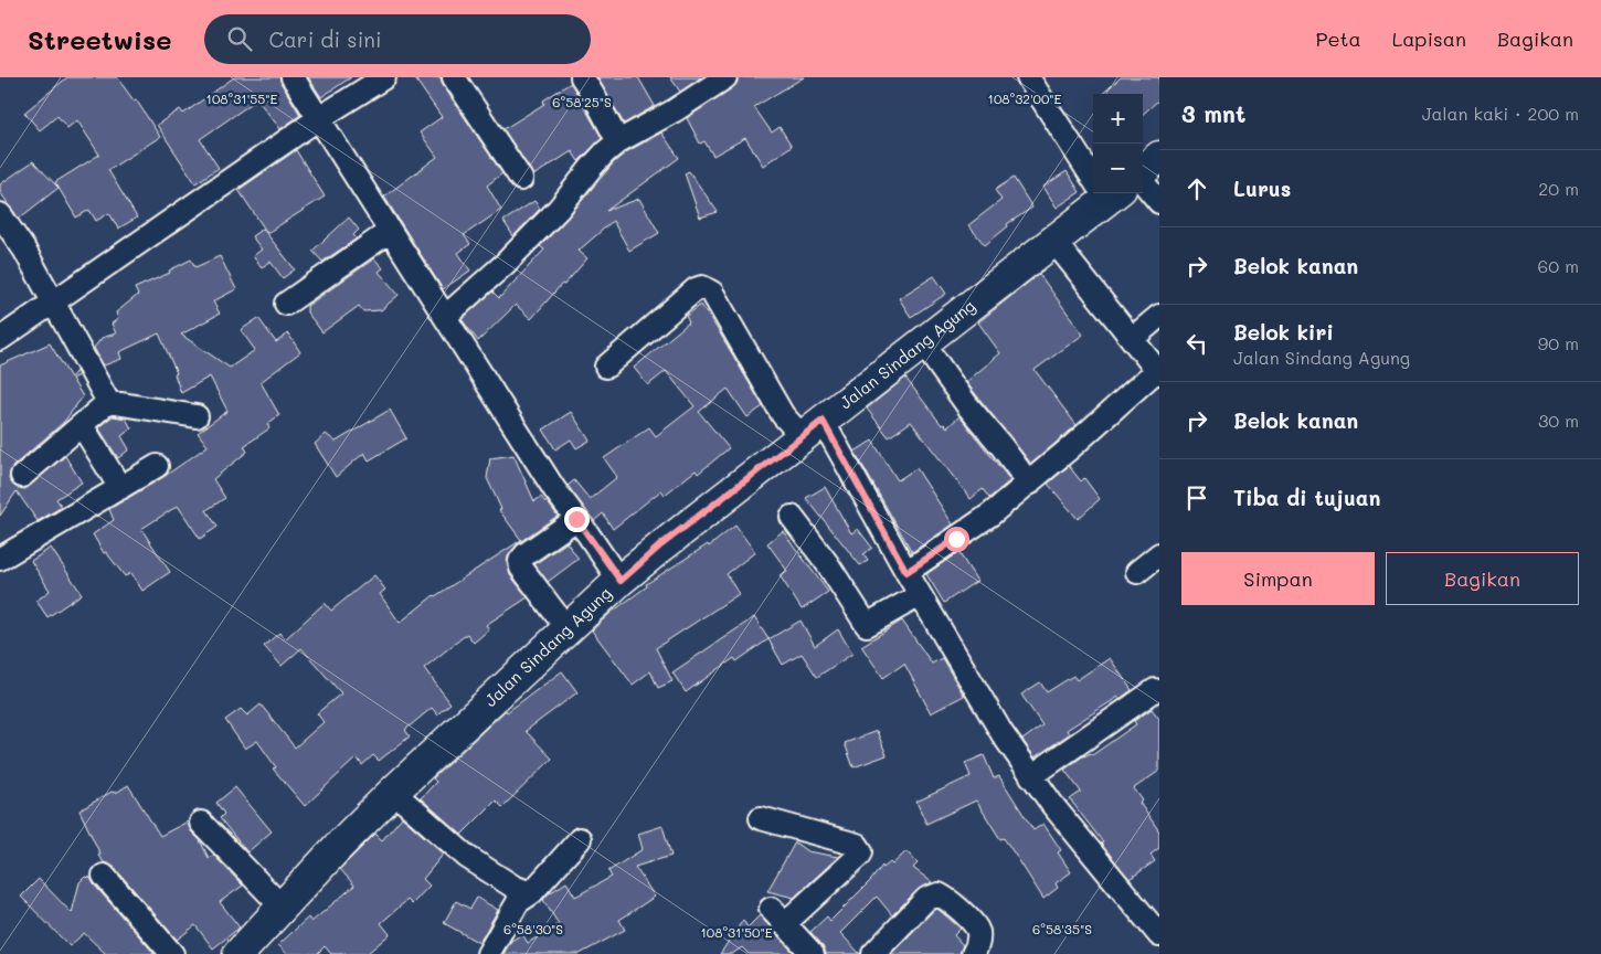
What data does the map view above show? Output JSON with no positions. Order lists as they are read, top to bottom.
{
  "streets": {
    "main road": ["Jalan Sindang Agung"]
  },
  "page": {
    "header": "Streetwise",
    "search": "Cari di sini",
    "nav": ["Peta", "Lapisan", "Bagikan"],
    "heading": ["3 mnt", "Jalan kaki · 200 m"],
    "map_buttons": ["+", "−"],
    "list": [
      ["Lurus", "20 m"],
      ["Belok kanan", "60 m"],
      ["Belok kiri", "Jalan Sindang Agung", "90 m"],
      ["Belok kanan", "30 m"],
      "Tiba di tujuan"
    ],
    "buttons": ["Simpan", "Bagikan"]
  },
  "coordinates": [
    "108°31'55\"E",
    "108°32'00\"E",
    "6°58'25\"S",
    "6°58'30\"S",
    "6°58'35\"S",
    "108°31'50\"E"
  ]
}
